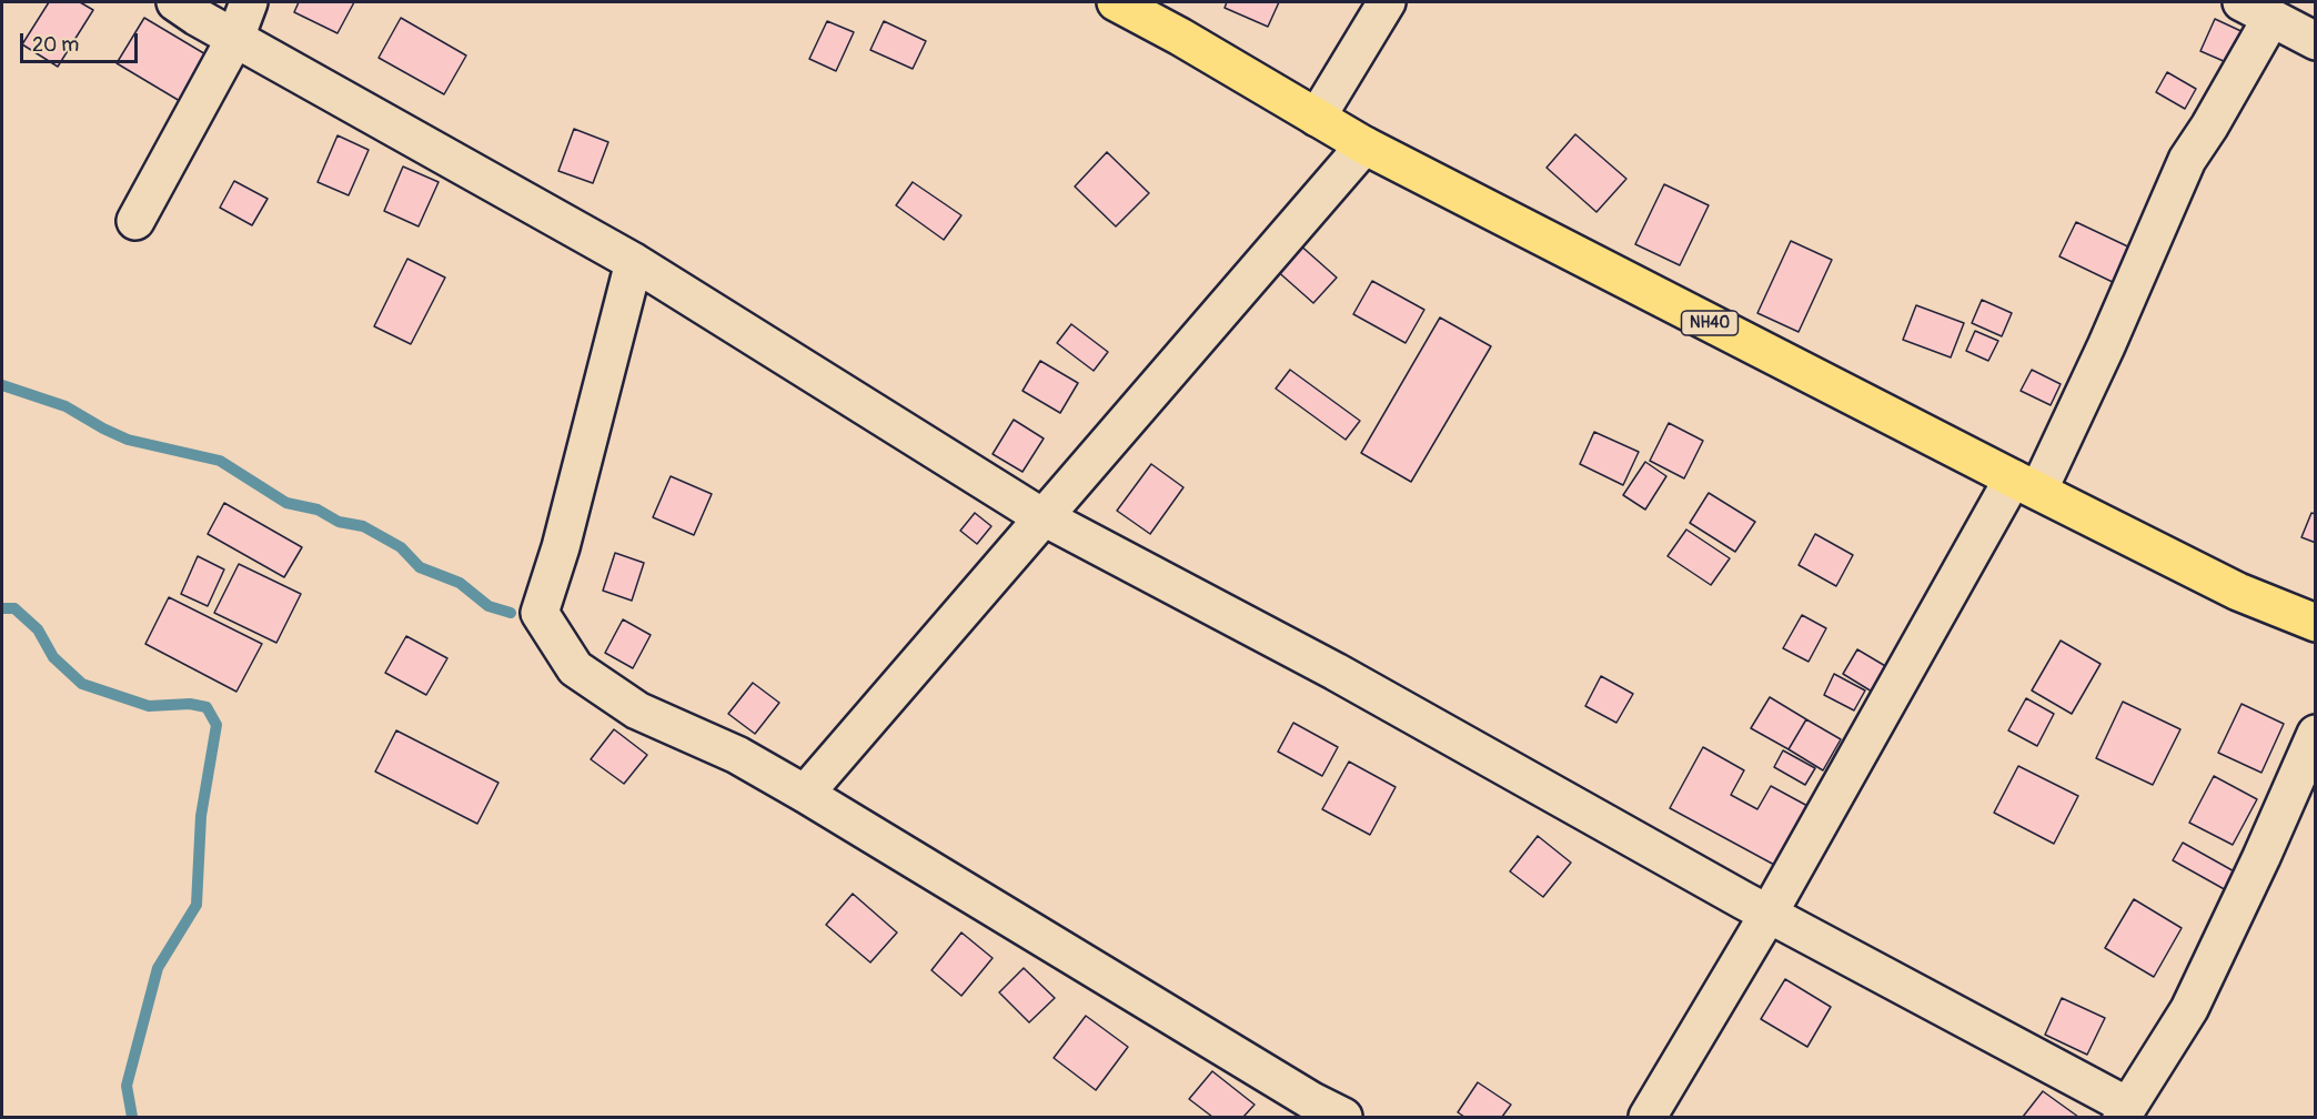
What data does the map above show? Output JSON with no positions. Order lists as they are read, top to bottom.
{
  "streets": {
    "highway": ["NH40"]
  },
  "scale_bar": "20 m"
}
